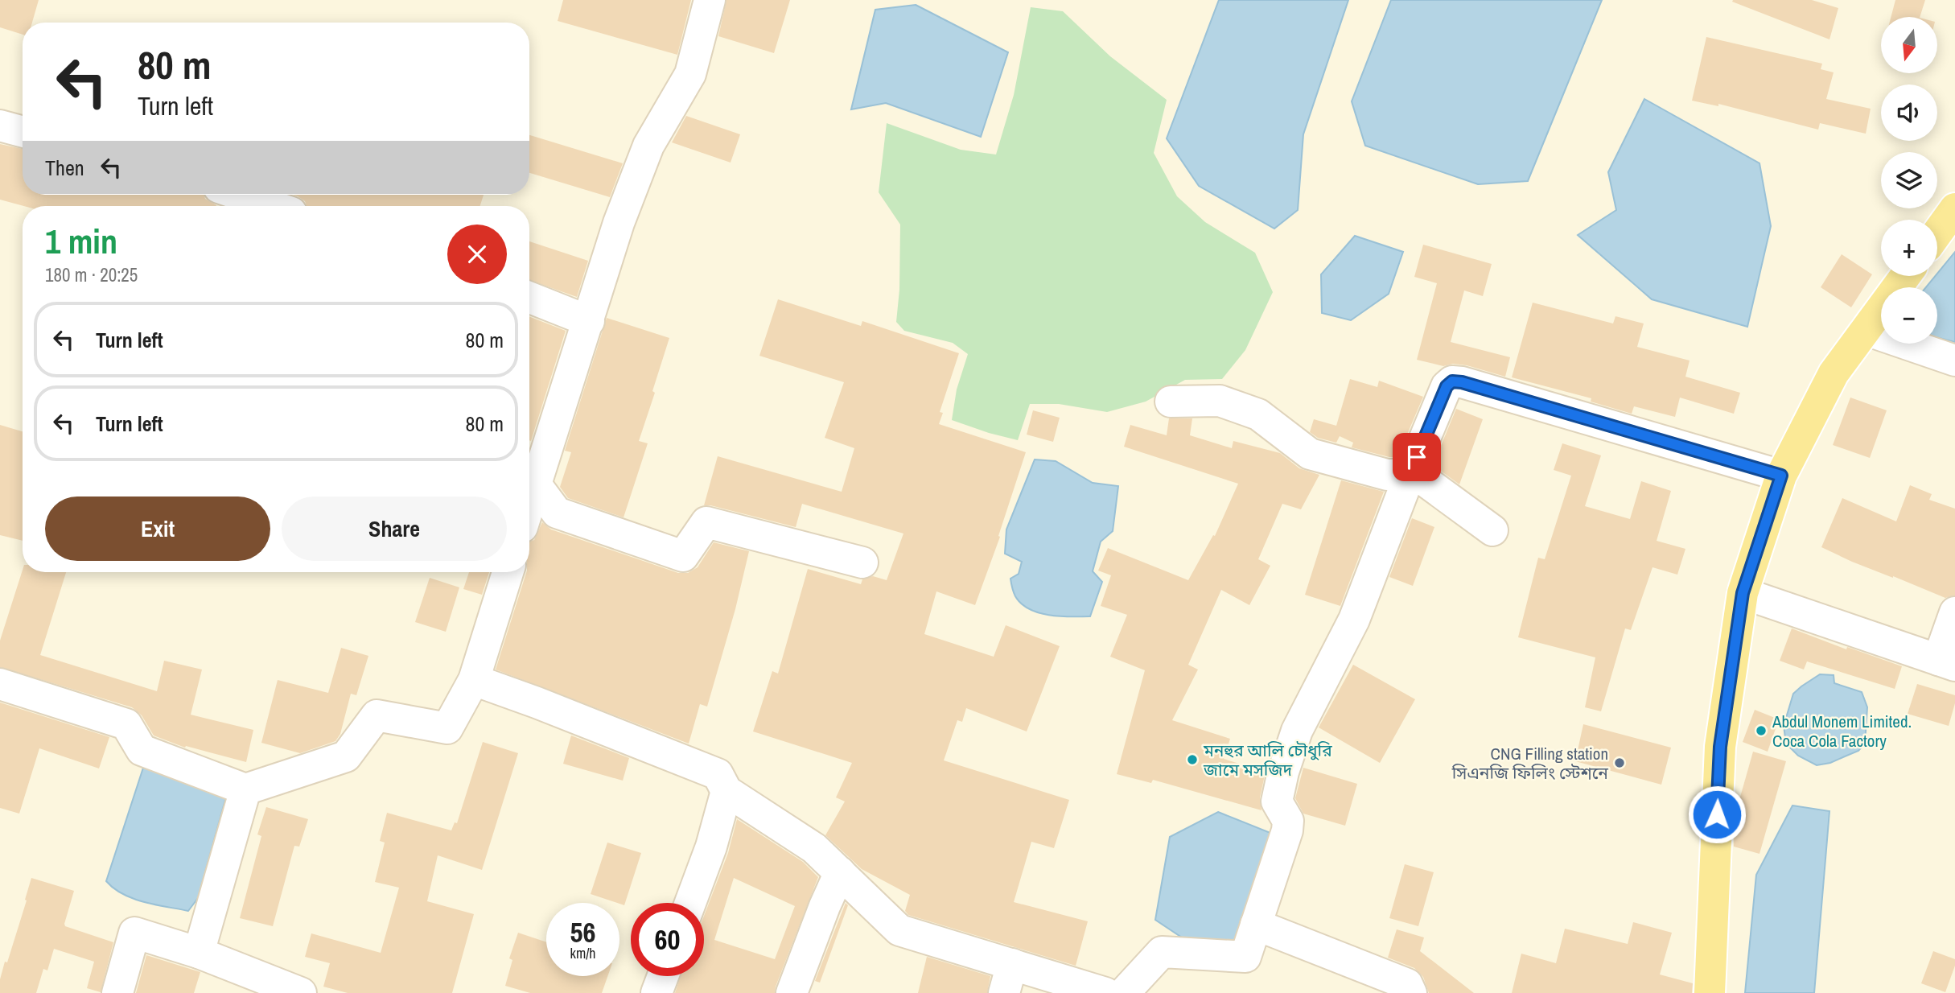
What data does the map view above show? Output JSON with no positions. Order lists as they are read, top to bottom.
{
  "places": ["Abdul Monem Limited. Coca Cola Factory", "মনহুর আলি চৌধুরি জামে মসজিদ", "CNG Filling station সিএনজি ফিলিং স্টেশনে"],
  "north": "bottom",
  "page": {
    "map_buttons": ["+", "−"],
    "turn": ["80 m", "Turn left"],
    "then": "Then",
    "heading": ["1 min", "180 m · 20:25"],
    "list": [
      {
        "name": "Turn left",
        "value": "80 m"
      },
      {
        "name": "Turn left",
        "value": "80 m"
      }
    ],
    "buttons": ["Exit", "Share"],
    "speed": "56 km/h",
    "limit": "60"
  }
}
